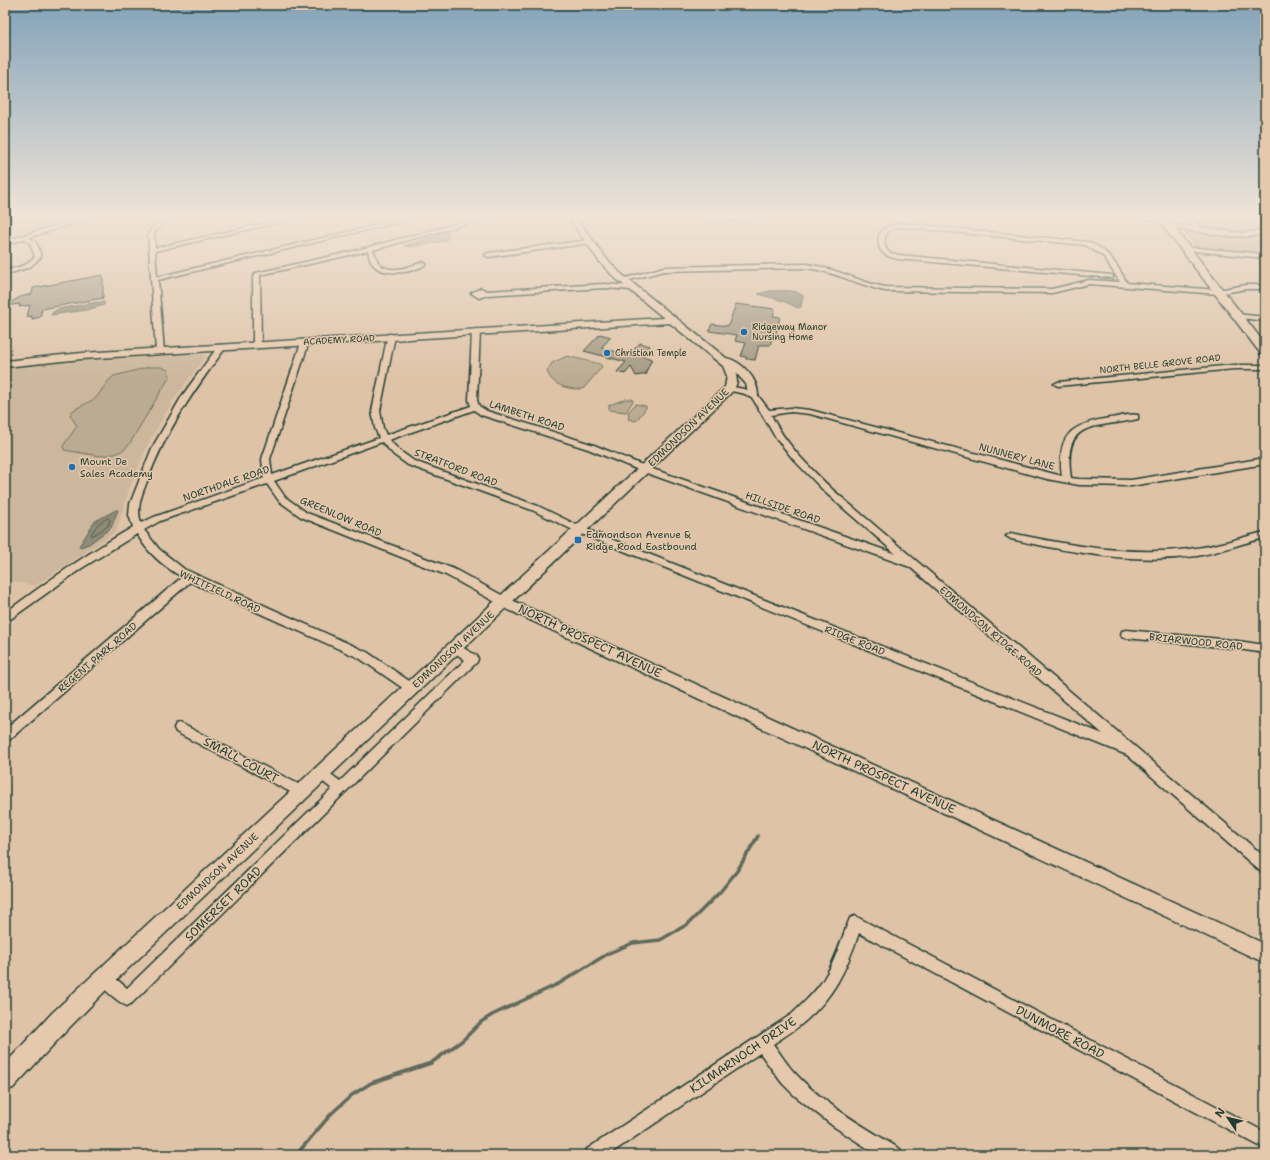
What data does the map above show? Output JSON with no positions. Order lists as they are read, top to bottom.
{
  "streets": {
    "main road": ["ACADEMY ROAD", "EDMONDSON AVENUE"],
    "street": [
      "NORTH BELLE GROVE ROAD",
      "LAMBETH ROAD",
      "NUNNERY LANE",
      "STRATFORD ROAD",
      "NORTHDALE ROAD",
      "HILLSIDE ROAD",
      "GREENLOW ROAD",
      "WHITFIELD ROAD",
      "EDMONDSON RIDGE ROAD",
      "RIDGE ROAD",
      "NORTH PROSPECT AVENUE",
      "BRIARWOOD ROAD",
      "REGENT PARK ROAD",
      "SMALL COURT",
      "SOMERSET ROAD",
      "DUNMORE ROAD",
      "KILMARNOCH DRIVE"
    ]
  },
  "crossings": [
    ["ACADEMY ROAD", "LAMBETH ROAD"],
    ["ACADEMY ROAD", "EDMONDSON AVENUE"],
    ["ACADEMY ROAD", "STRATFORD ROAD"],
    ["ACADEMY ROAD", "WHITFIELD ROAD"],
    ["LAMBETH ROAD", "EDMONDSON AVENUE"],
    ["LAMBETH ROAD", "NORTHDALE ROAD"],
    ["LAMBETH ROAD", "HILLSIDE ROAD"],
    ["EDMONDSON AVENUE", "STRATFORD ROAD"],
    ["EDMONDSON AVENUE", "HILLSIDE ROAD"],
    ["EDMONDSON AVENUE", "GREENLOW ROAD"],
    ["EDMONDSON AVENUE", "WHITFIELD ROAD"],
    ["EDMONDSON AVENUE", "RIDGE ROAD"],
    ["EDMONDSON AVENUE", "NORTH PROSPECT AVENUE"],
    ["EDMONDSON AVENUE", "SMALL COURT"],
    ["EDMONDSON AVENUE", "SOMERSET ROAD"],
    ["NUNNERY LANE", "EDMONDSON RIDGE ROAD"],
    ["STRATFORD ROAD", "NORTHDALE ROAD"],
    ["STRATFORD ROAD", "RIDGE ROAD"],
    ["NORTHDALE ROAD", "GREENLOW ROAD"],
    ["NORTHDALE ROAD", "WHITFIELD ROAD"],
    ["HILLSIDE ROAD", "EDMONDSON RIDGE ROAD"],
    ["GREENLOW ROAD", "NORTH PROSPECT AVENUE"],
    ["WHITFIELD ROAD", "REGENT PARK ROAD"],
    ["EDMONDSON RIDGE ROAD", "RIDGE ROAD"],
    ["DUNMORE ROAD", "KILMARNOCH DRIVE"]
  ],
  "places": {
    "other": ["Ridgeway Manor Nursing Home", "Christian Temple", "Mount De Sales Academy"],
    "transit": ["Edmondson Avenue & Ridge Road Eastbound"]
  },
  "north": "top left"
}
